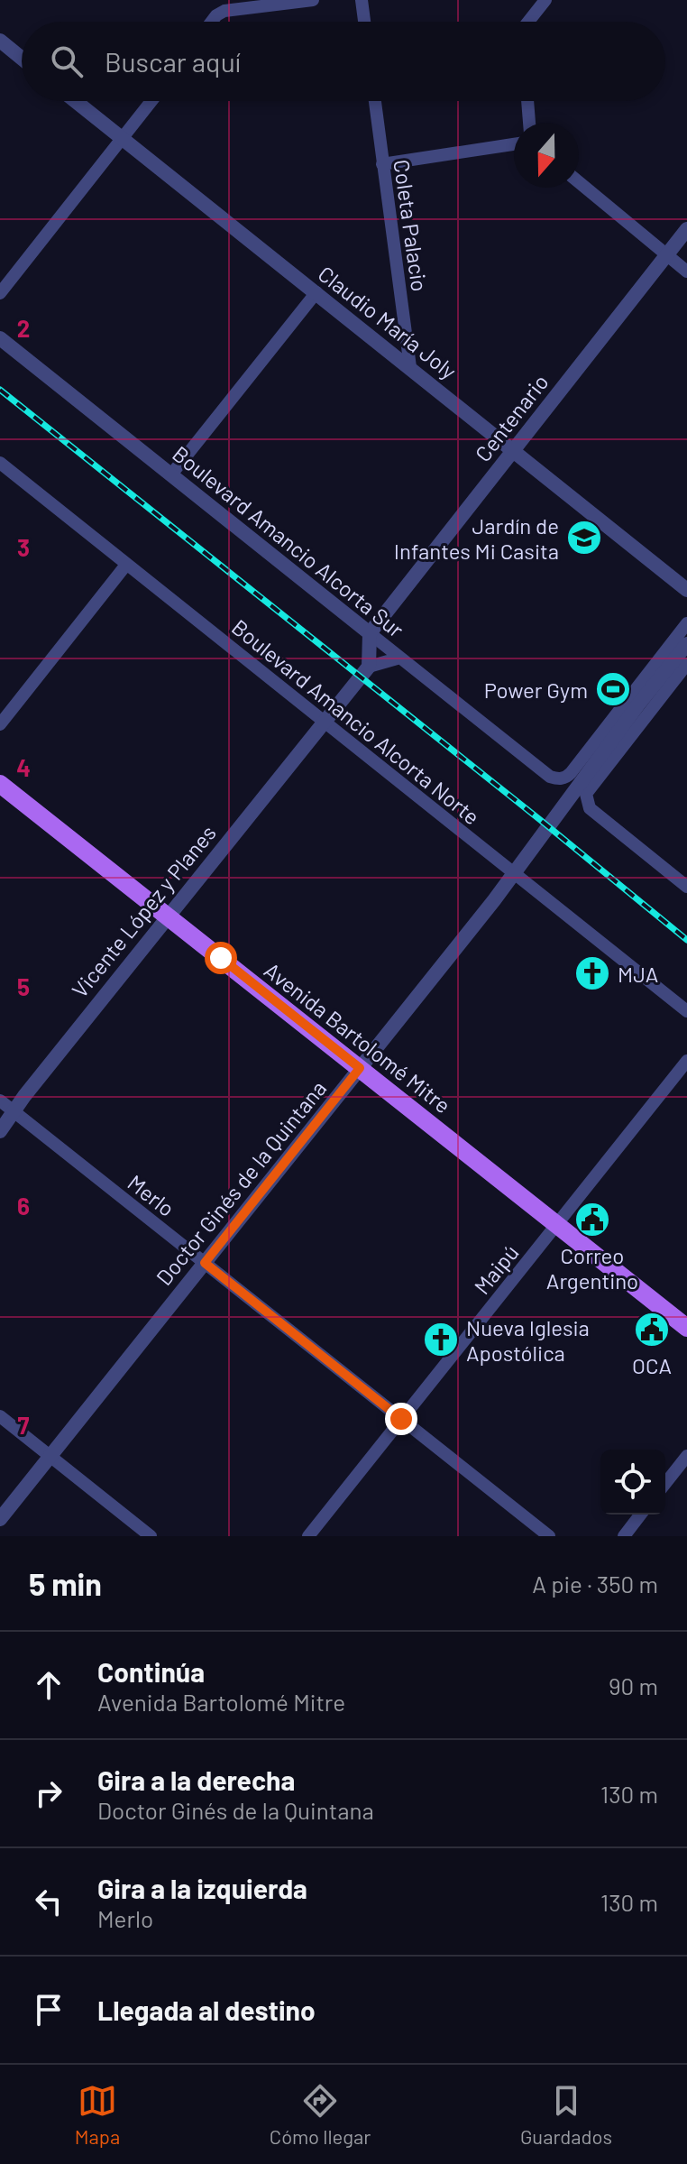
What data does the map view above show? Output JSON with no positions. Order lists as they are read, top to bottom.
{
  "streets": {
    "main road": ["Avenida Bartolomé Mitre"],
    "street": [
      "Coleta Palacio",
      "Claudio María Joly",
      "Centenario",
      "Boulevard Amancio Alcorta Sur",
      "Boulevard Amancio Alcorta Norte",
      "Vicente López y Planes",
      "Doctor Ginés de la Quintana",
      "Merlo",
      "Maipú"
    ]
  },
  "crossings": [
    ["Coleta Palacio", "Claudio María Joly"],
    ["Claudio María Joly", "Centenario"],
    ["Centenario", "Boulevard Amancio Alcorta Sur"],
    ["Boulevard Amancio Alcorta Norte", "Vicente López y Planes"],
    ["Boulevard Amancio Alcorta Norte", "Doctor Ginés de la Quintana"],
    ["Vicente López y Planes", "Avenida Bartolomé Mitre"],
    ["Vicente López y Planes", "Merlo"],
    ["Avenida Bartolomé Mitre", "Doctor Ginés de la Quintana"],
    ["Avenida Bartolomé Mitre", "Maipú"],
    ["Doctor Ginés de la Quintana", "Merlo"],
    ["Merlo", "Maipú"]
  ],
  "places": {
    "school or university": ["Jardín de Infantes Mi Casita"],
    "sports": ["Power Gym"],
    "church": ["MJA", "Nueva Iglesia Apostólica"],
    "public building": ["Correo Argentino", "OCA"]
  },
  "north": "bottom",
  "page": {
    "search": "Buscar aquí",
    "heading": ["5 min", "A pie · 350 m"],
    "list": [
      ["Continúa", "Avenida Bartolomé Mitre", "90 m"],
      ["Gira a la derecha", "Doctor Ginés de la Quintana", "130 m"],
      ["Gira a la izquierda", "Merlo", "130 m"],
      "Llegada al destino"
    ],
    "nav": ["Mapa", "Cómo llegar", "Guardados"]
  },
  "grid": {
    "rows": [
      "2",
      "3",
      "4",
      "5",
      "6",
      "7"
    ]
  }
}
